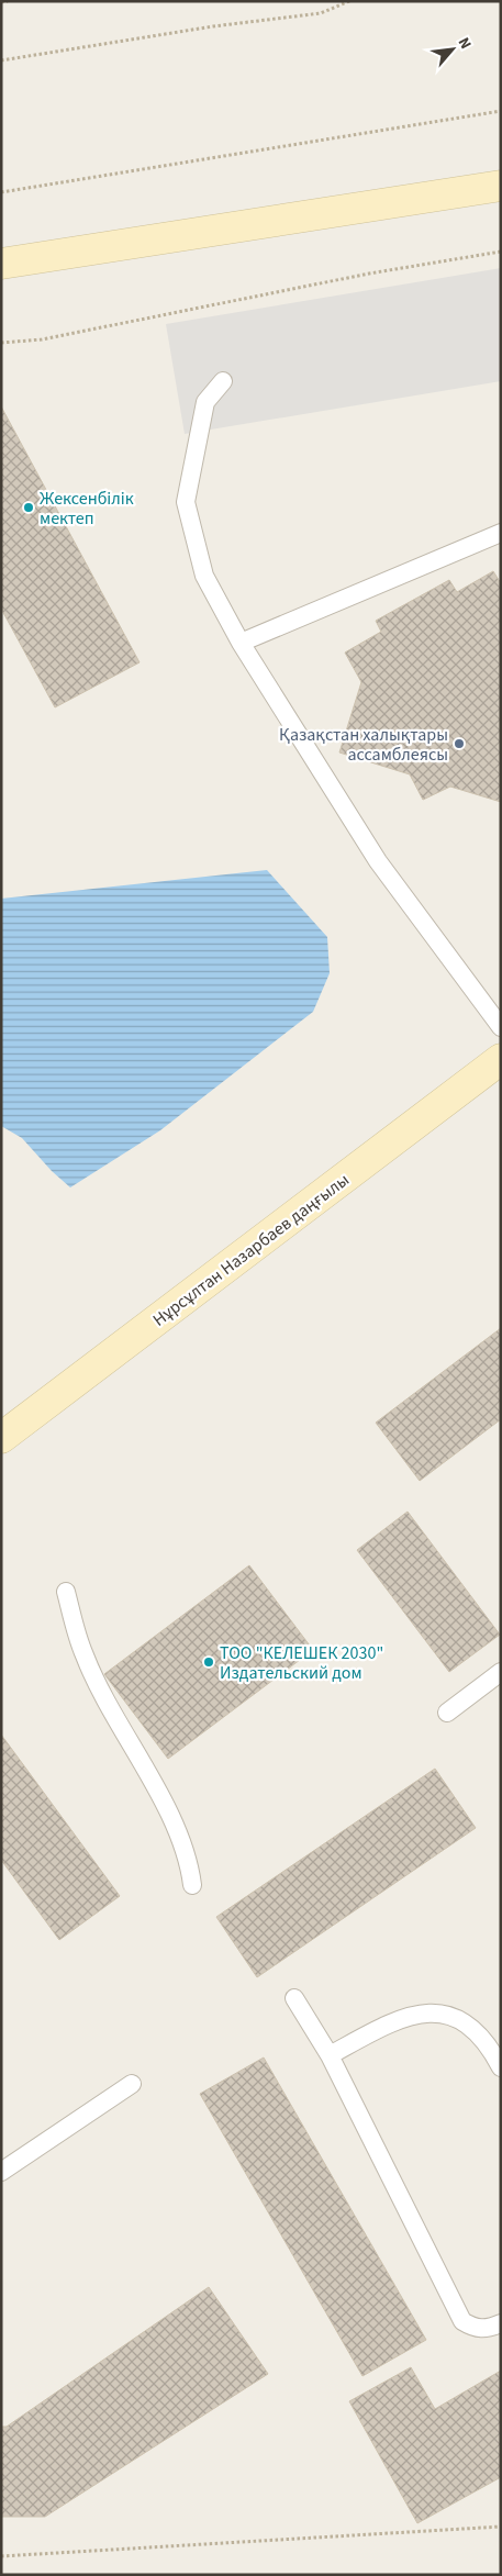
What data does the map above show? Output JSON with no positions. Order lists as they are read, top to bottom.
{
  "streets": {
    "main road": ["Нұрсұлтан Назарбаев даңғылы"]
  },
  "places": ["Жексенбілік мектеп", "Қазақстан халықтары ассамблеясы", "ТОО \"КЕЛЕШЕК 2030\" Издательский дом"],
  "north": "top right"
}
